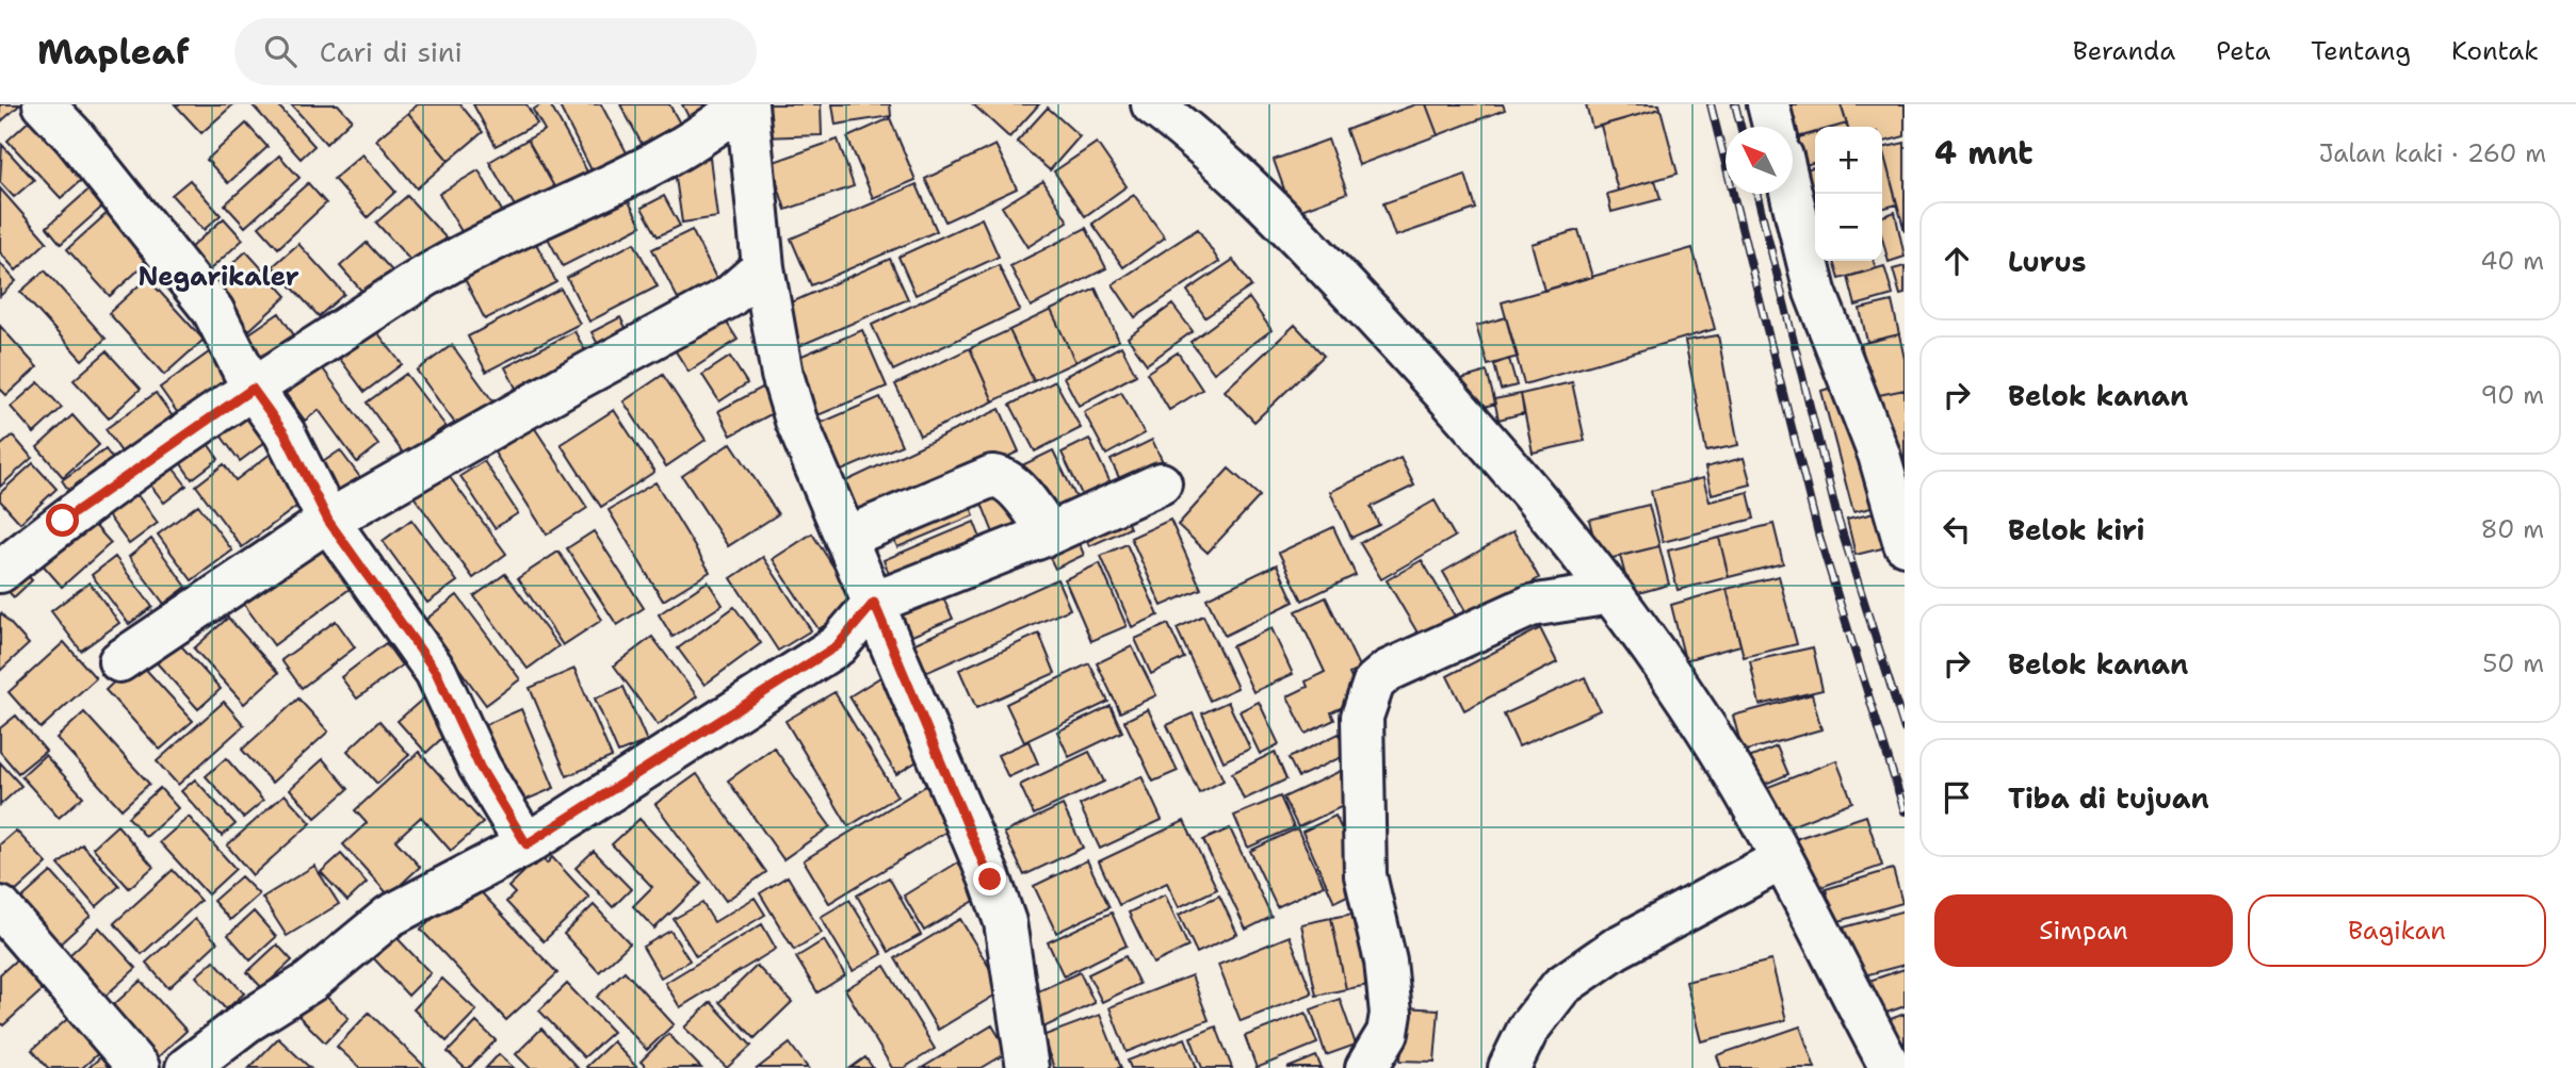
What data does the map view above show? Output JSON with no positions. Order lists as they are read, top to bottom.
{
  "districts": ["Negarikaler"],
  "north": "top left",
  "page": {
    "header": "Mapleaf",
    "search": "Cari di sini",
    "nav": [
      "Beranda",
      "Peta",
      "Tentang",
      "Kontak"
    ],
    "heading": ["4 mnt", "Jalan kaki · 260 m"],
    "map_buttons": ["+", "−"],
    "list": [
      ["Lurus", "40 m"],
      ["Belok kanan", "90 m"],
      ["Belok kiri", "80 m"],
      ["Belok kanan", "50 m"],
      "Tiba di tujuan"
    ],
    "buttons": ["Simpan", "Bagikan"]
  }
}
